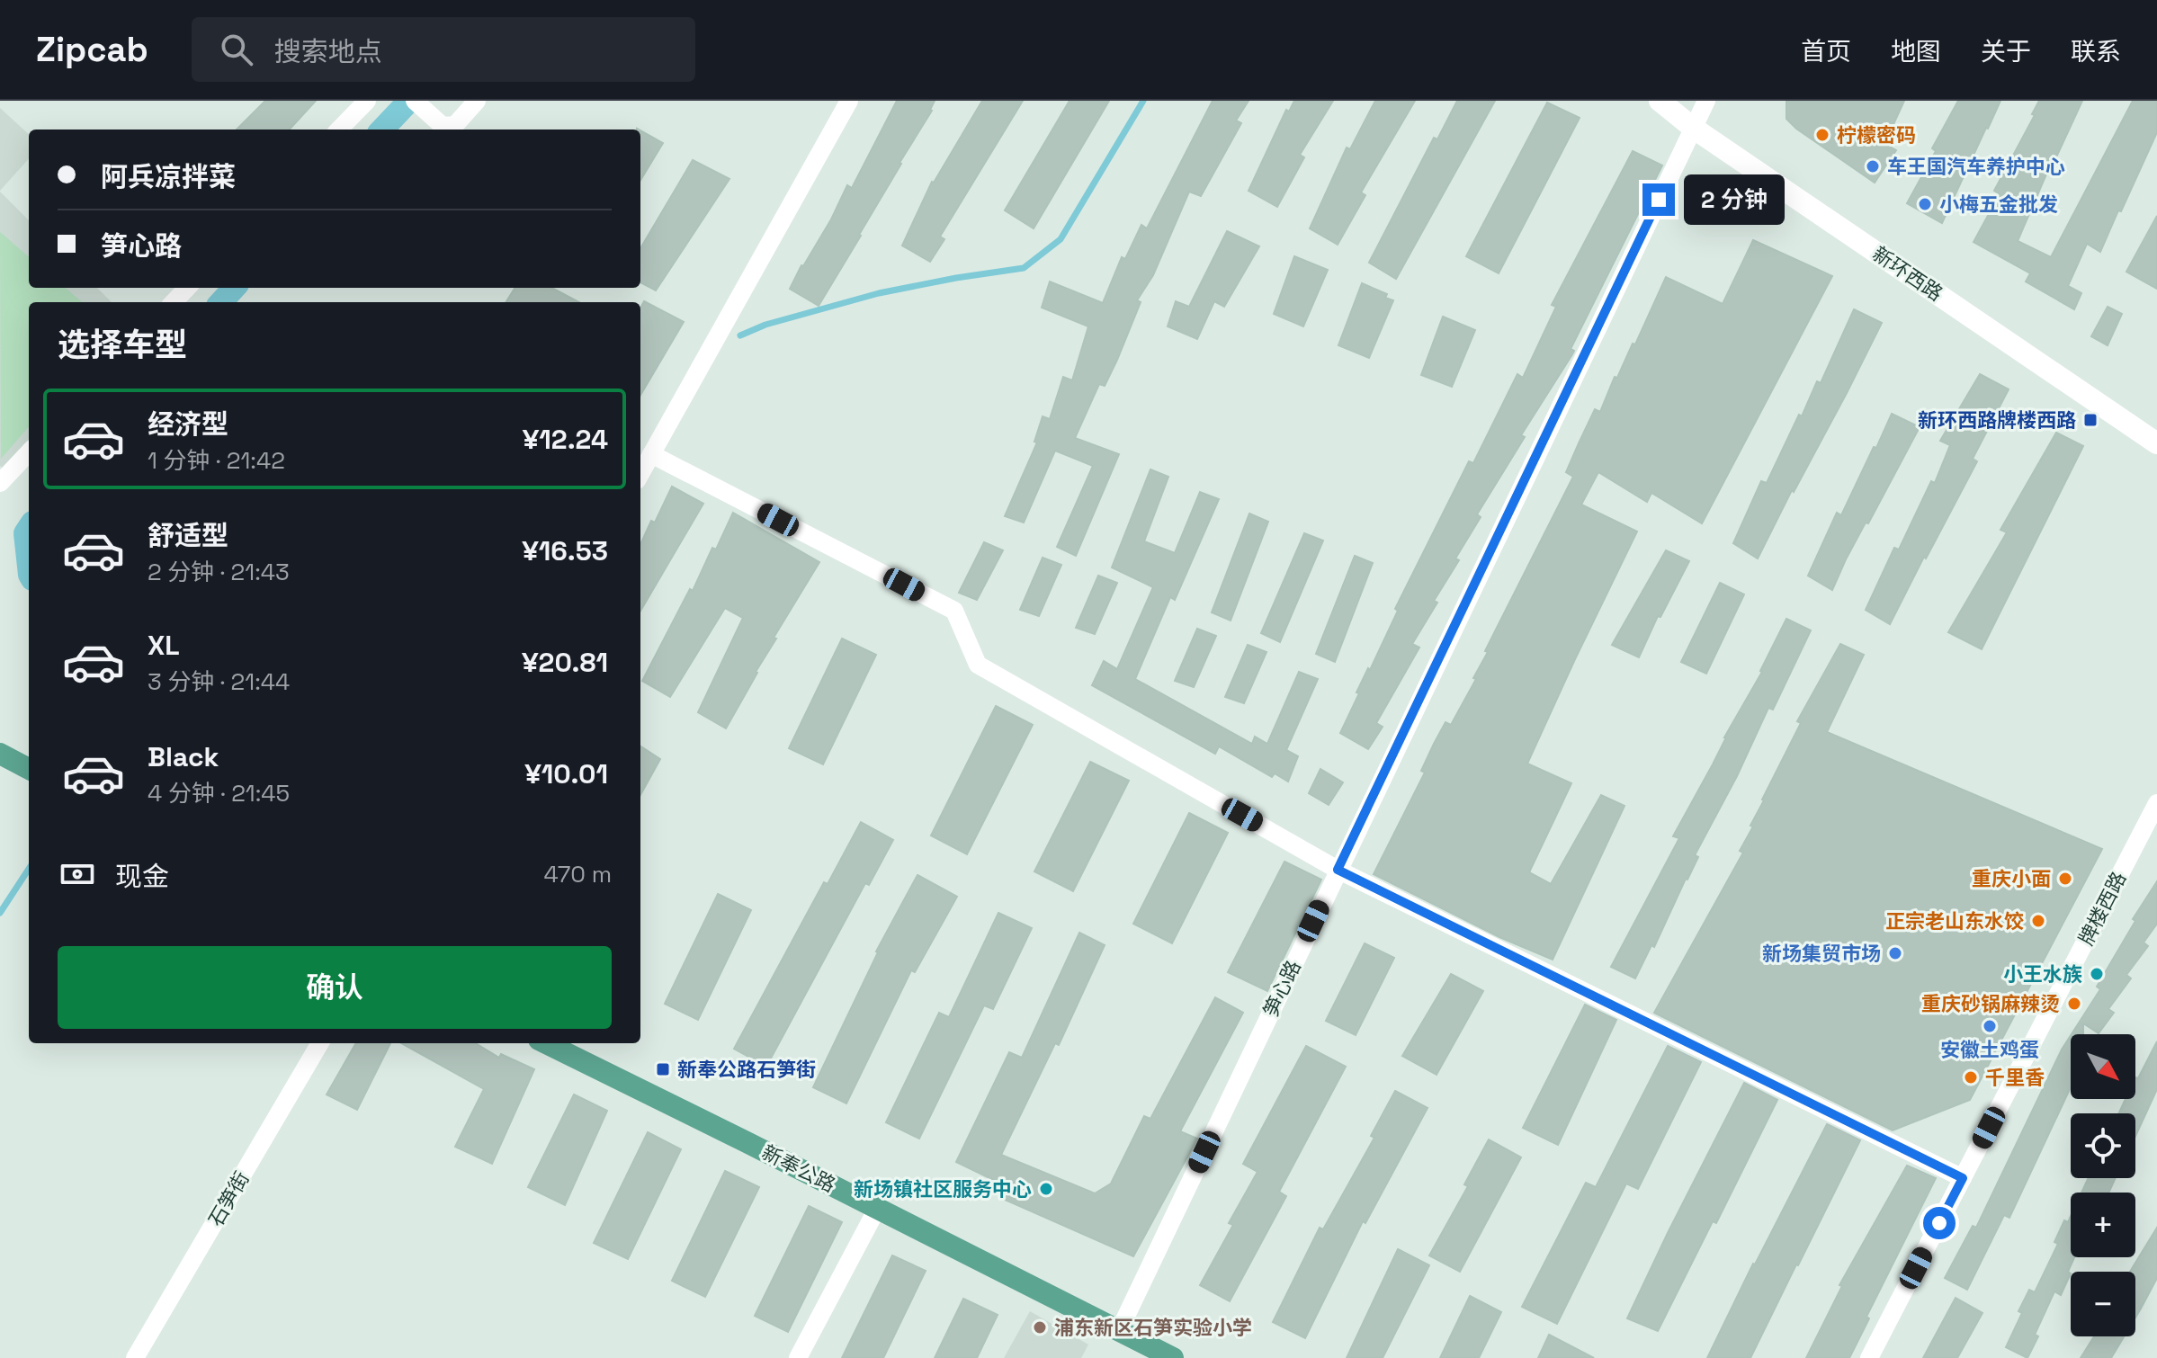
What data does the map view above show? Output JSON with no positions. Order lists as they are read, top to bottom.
{
  "streets": {
    "main road": ["新奉公路"],
    "street": [
      "新环西路",
      "牌楼西路",
      "笋心路",
      "石笋街"
    ]
  },
  "crossings": [
    ["新环西路", "笋心路"],
    ["笋心路", "新奉公路"]
  ],
  "places": {
    "other": [
      "柠檬密码",
      "车王国汽车养护中心",
      "小梅五金批发",
      "重庆小面",
      "正宗老山东水饺",
      "新场集贸市场",
      "小王水族",
      "重庆砂锅麻辣烫",
      "安徽土鸡蛋",
      "千里香",
      "新场镇社区服务中心",
      "浦东新区石笋实验小学"
    ],
    "transit": ["新环西路牌楼西路", "新奉公路石笋街"]
  },
  "north": "bottom right",
  "page": {
    "header": "Zipcab",
    "search": "搜索地点",
    "nav": [
      "首页",
      "地图",
      "关于",
      "联系"
    ],
    "banner": ["阿兵凉拌菜", "笋心路"],
    "bubble": "2 分钟",
    "heading": "选择车型",
    "list": [
      {
        "name": "经济型",
        "note": "1 分钟 · 21:42",
        "value": "¥12.24"
      },
      {
        "name": "舒适型",
        "note": "2 分钟 · 21:43",
        "value": "¥16.53"
      },
      {
        "name": "XL",
        "note": "3 分钟 · 21:44",
        "value": "¥20.81"
      },
      {
        "name": "Black",
        "note": "4 分钟 · 21:45",
        "value": "¥10.01"
      }
    ],
    "pay": ["现金", "470 m"],
    "buttons": "确认",
    "map_buttons": ["+", "−"]
  }
}
